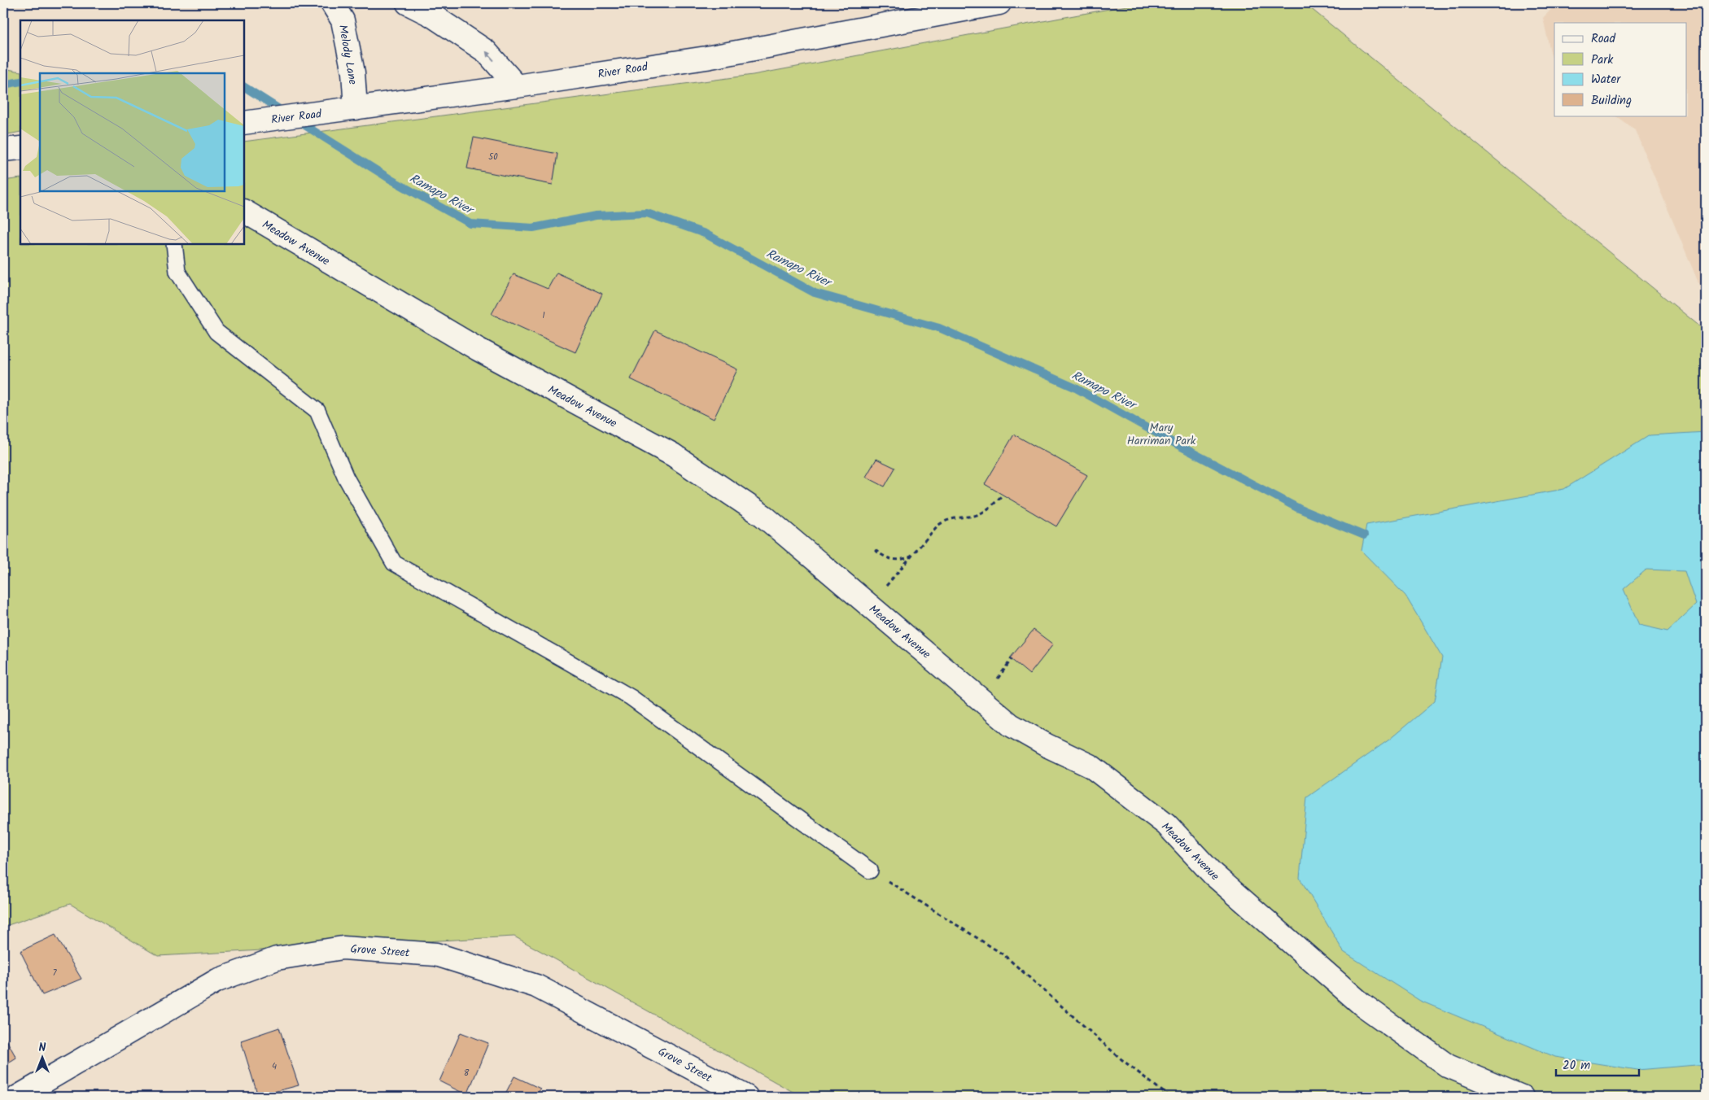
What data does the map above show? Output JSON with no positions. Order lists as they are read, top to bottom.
{
  "streets": {
    "street": [
      "Melody Lane",
      "River Road",
      "Meadow Avenue",
      "Grove Street"
    ]
  },
  "crossings": [
    ["Melody Lane", "River Road"]
  ],
  "water": ["Ramapo River"],
  "parks": ["Mary Harriman Park"],
  "house_numbers": [
    "50",
    "1",
    "7",
    "4",
    "8"
  ],
  "legend": [
    "Road",
    "Park",
    "Water",
    "Building"
  ],
  "scale_bar": "20 m",
  "north": "top"
}
